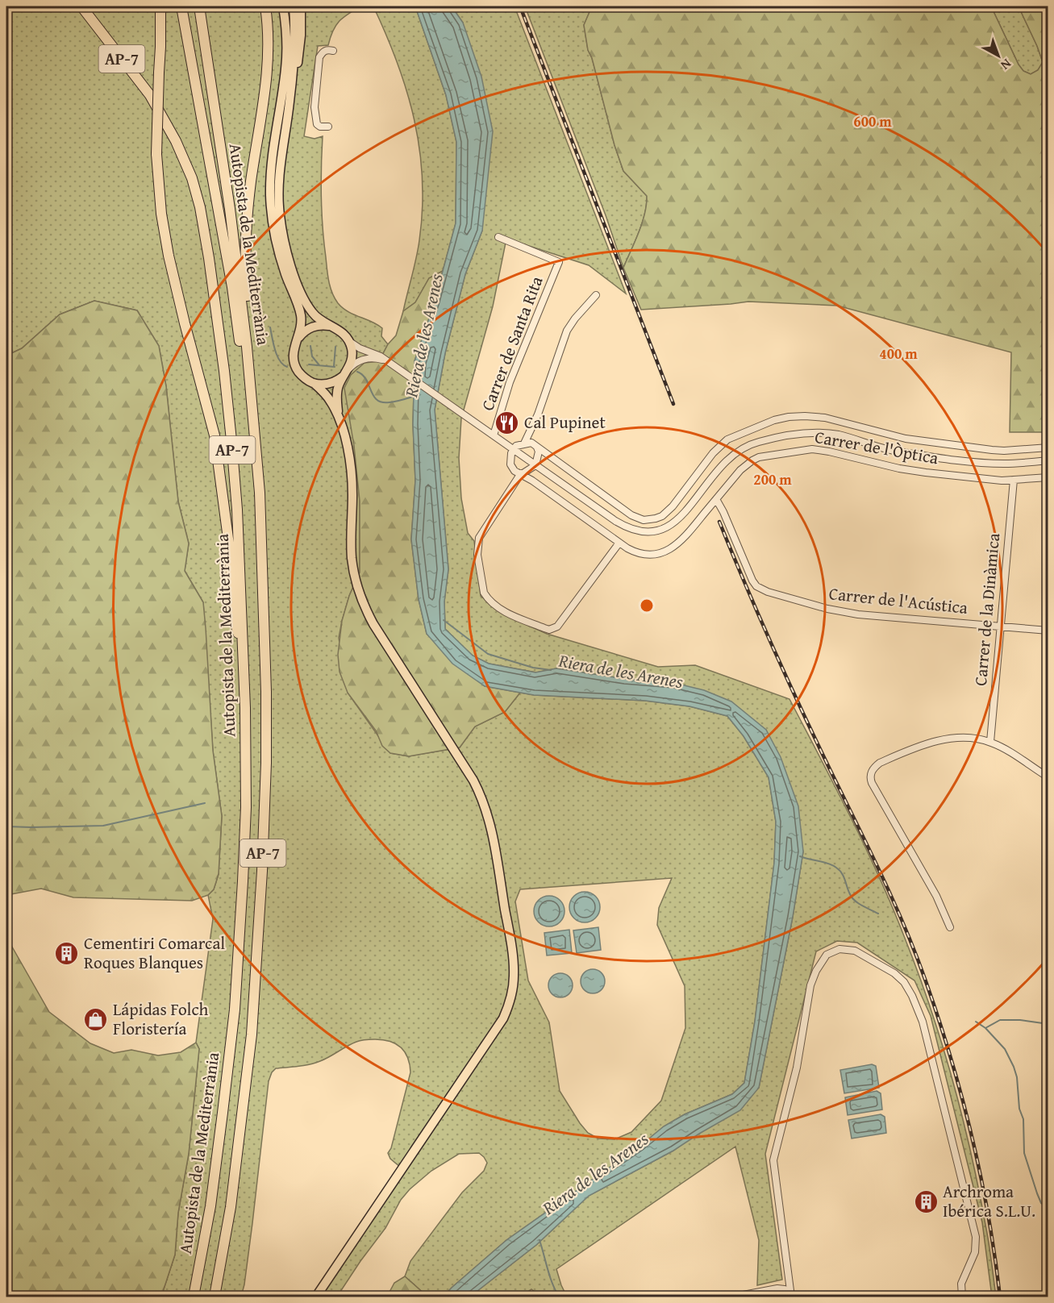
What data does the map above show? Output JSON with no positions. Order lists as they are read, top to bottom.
{
  "streets": {
    "highway": ["AP-7", "Autopista de la Mediterrània"],
    "street": [
      "Carrer de Santa Rita",
      "Carrer de l'Òptica",
      "Carrer de l'Acústica",
      "Carrer de la Dinàmica"
    ]
  },
  "crossings": [
    ["Carrer de l'Òptica", "Carrer de l'Acústica"],
    ["Carrer de l'Òptica", "Carrer de la Dinàmica"],
    ["Carrer de l'Acústica", "Carrer de la Dinàmica"]
  ],
  "water": ["Riera de les Arenes"],
  "places": {
    "restaurant": ["Cal Pupinet"],
    "building": ["Cementiri Comarcal Roques Blanques", "Archroma Ibérica S.L.U."],
    "shop": ["Lápidas Folch Floristería"]
  },
  "north": "bottom right",
  "rings": ["600 m", "400 m", "200 m"]
}
